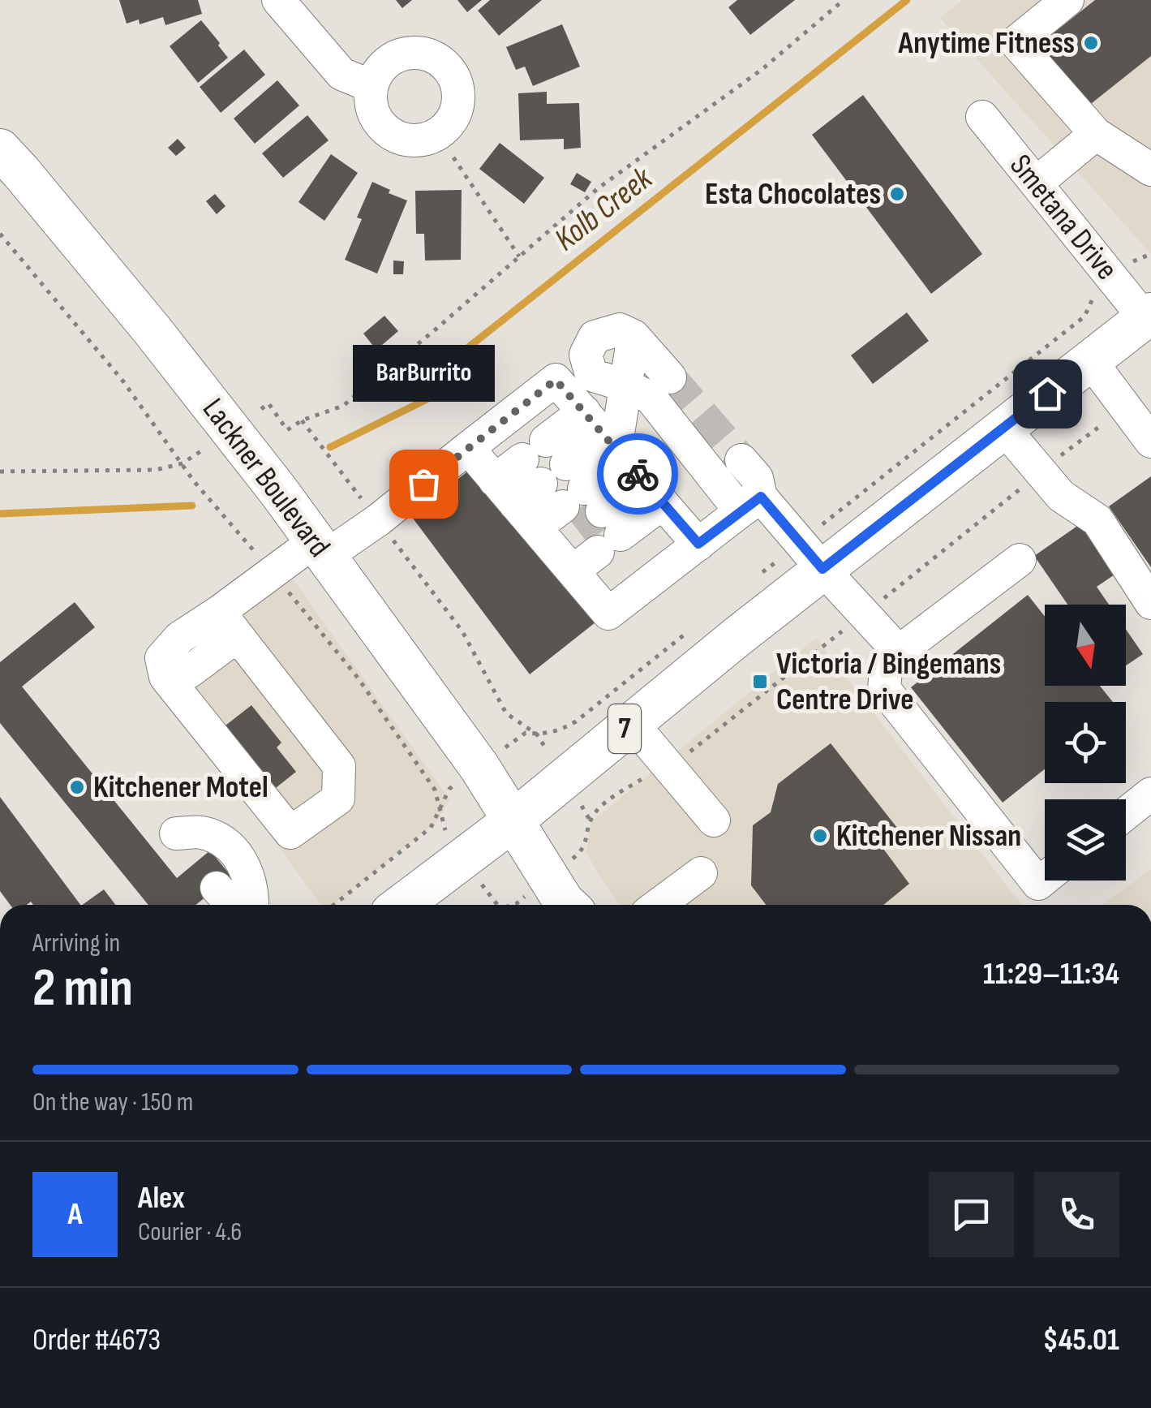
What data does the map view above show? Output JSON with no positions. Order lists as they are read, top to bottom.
{
  "streets": {
    "main road": ["Lackner Boulevard", "7"],
    "street": ["Smetana Drive"]
  },
  "crossings": [
    ["Smetana Drive", "7"],
    ["Lackner Boulevard", "7"]
  ],
  "water": ["Kolb Creek"],
  "places": {
    "other": [
      "Anytime Fitness",
      "Esta Chocolates",
      "BarBurrito",
      "Kitchener Motel",
      "Kitchener Nissan"
    ],
    "transit": ["Victoria / Bingemans Centre Drive"]
  },
  "north": "bottom",
  "page": {
    "bubble": "BarBurrito",
    "heading": ["2 min", "Arriving in", "11:29–11:34"],
    "panel": [
      "Alex",
      "Courier · 4.6",
      "Order #4673",
      "$45.01"
    ],
    "bar": "On the way · 150 m",
    "round": "A"
  }
}
